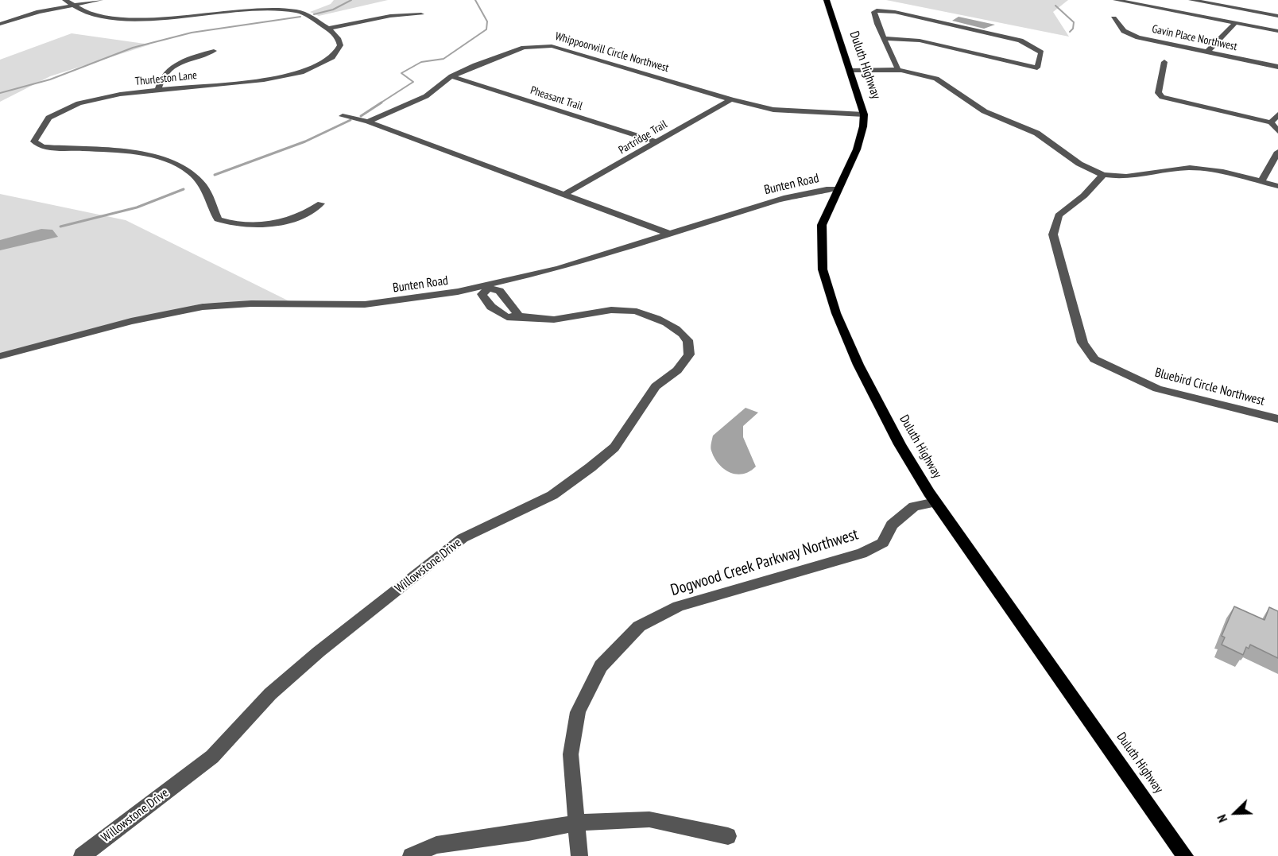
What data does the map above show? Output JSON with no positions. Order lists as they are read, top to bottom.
{
  "streets": {
    "main road": ["Duluth Highway"],
    "street": [
      "Gavin Place Northwest",
      "Whippoorwill Circle Northwest",
      "Thurleston Lane",
      "Pheasant Trail",
      "Partridge Trail",
      "Bunten Road",
      "Bluebird Circle Northwest",
      "Dogwood Creek Parkway Northwest",
      "Willowstone Drive"
    ]
  },
  "crossings": [
    ["Whippoorwill Circle Northwest", "Duluth Highway"],
    ["Whippoorwill Circle Northwest", "Pheasant Trail"],
    ["Whippoorwill Circle Northwest", "Partridge Trail"],
    ["Duluth Highway", "Bunten Road"],
    ["Duluth Highway", "Dogwood Creek Parkway Northwest"],
    ["Pheasant Trail", "Partridge Trail"],
    ["Bunten Road", "Willowstone Drive"]
  ],
  "north": "bottom left"
}
